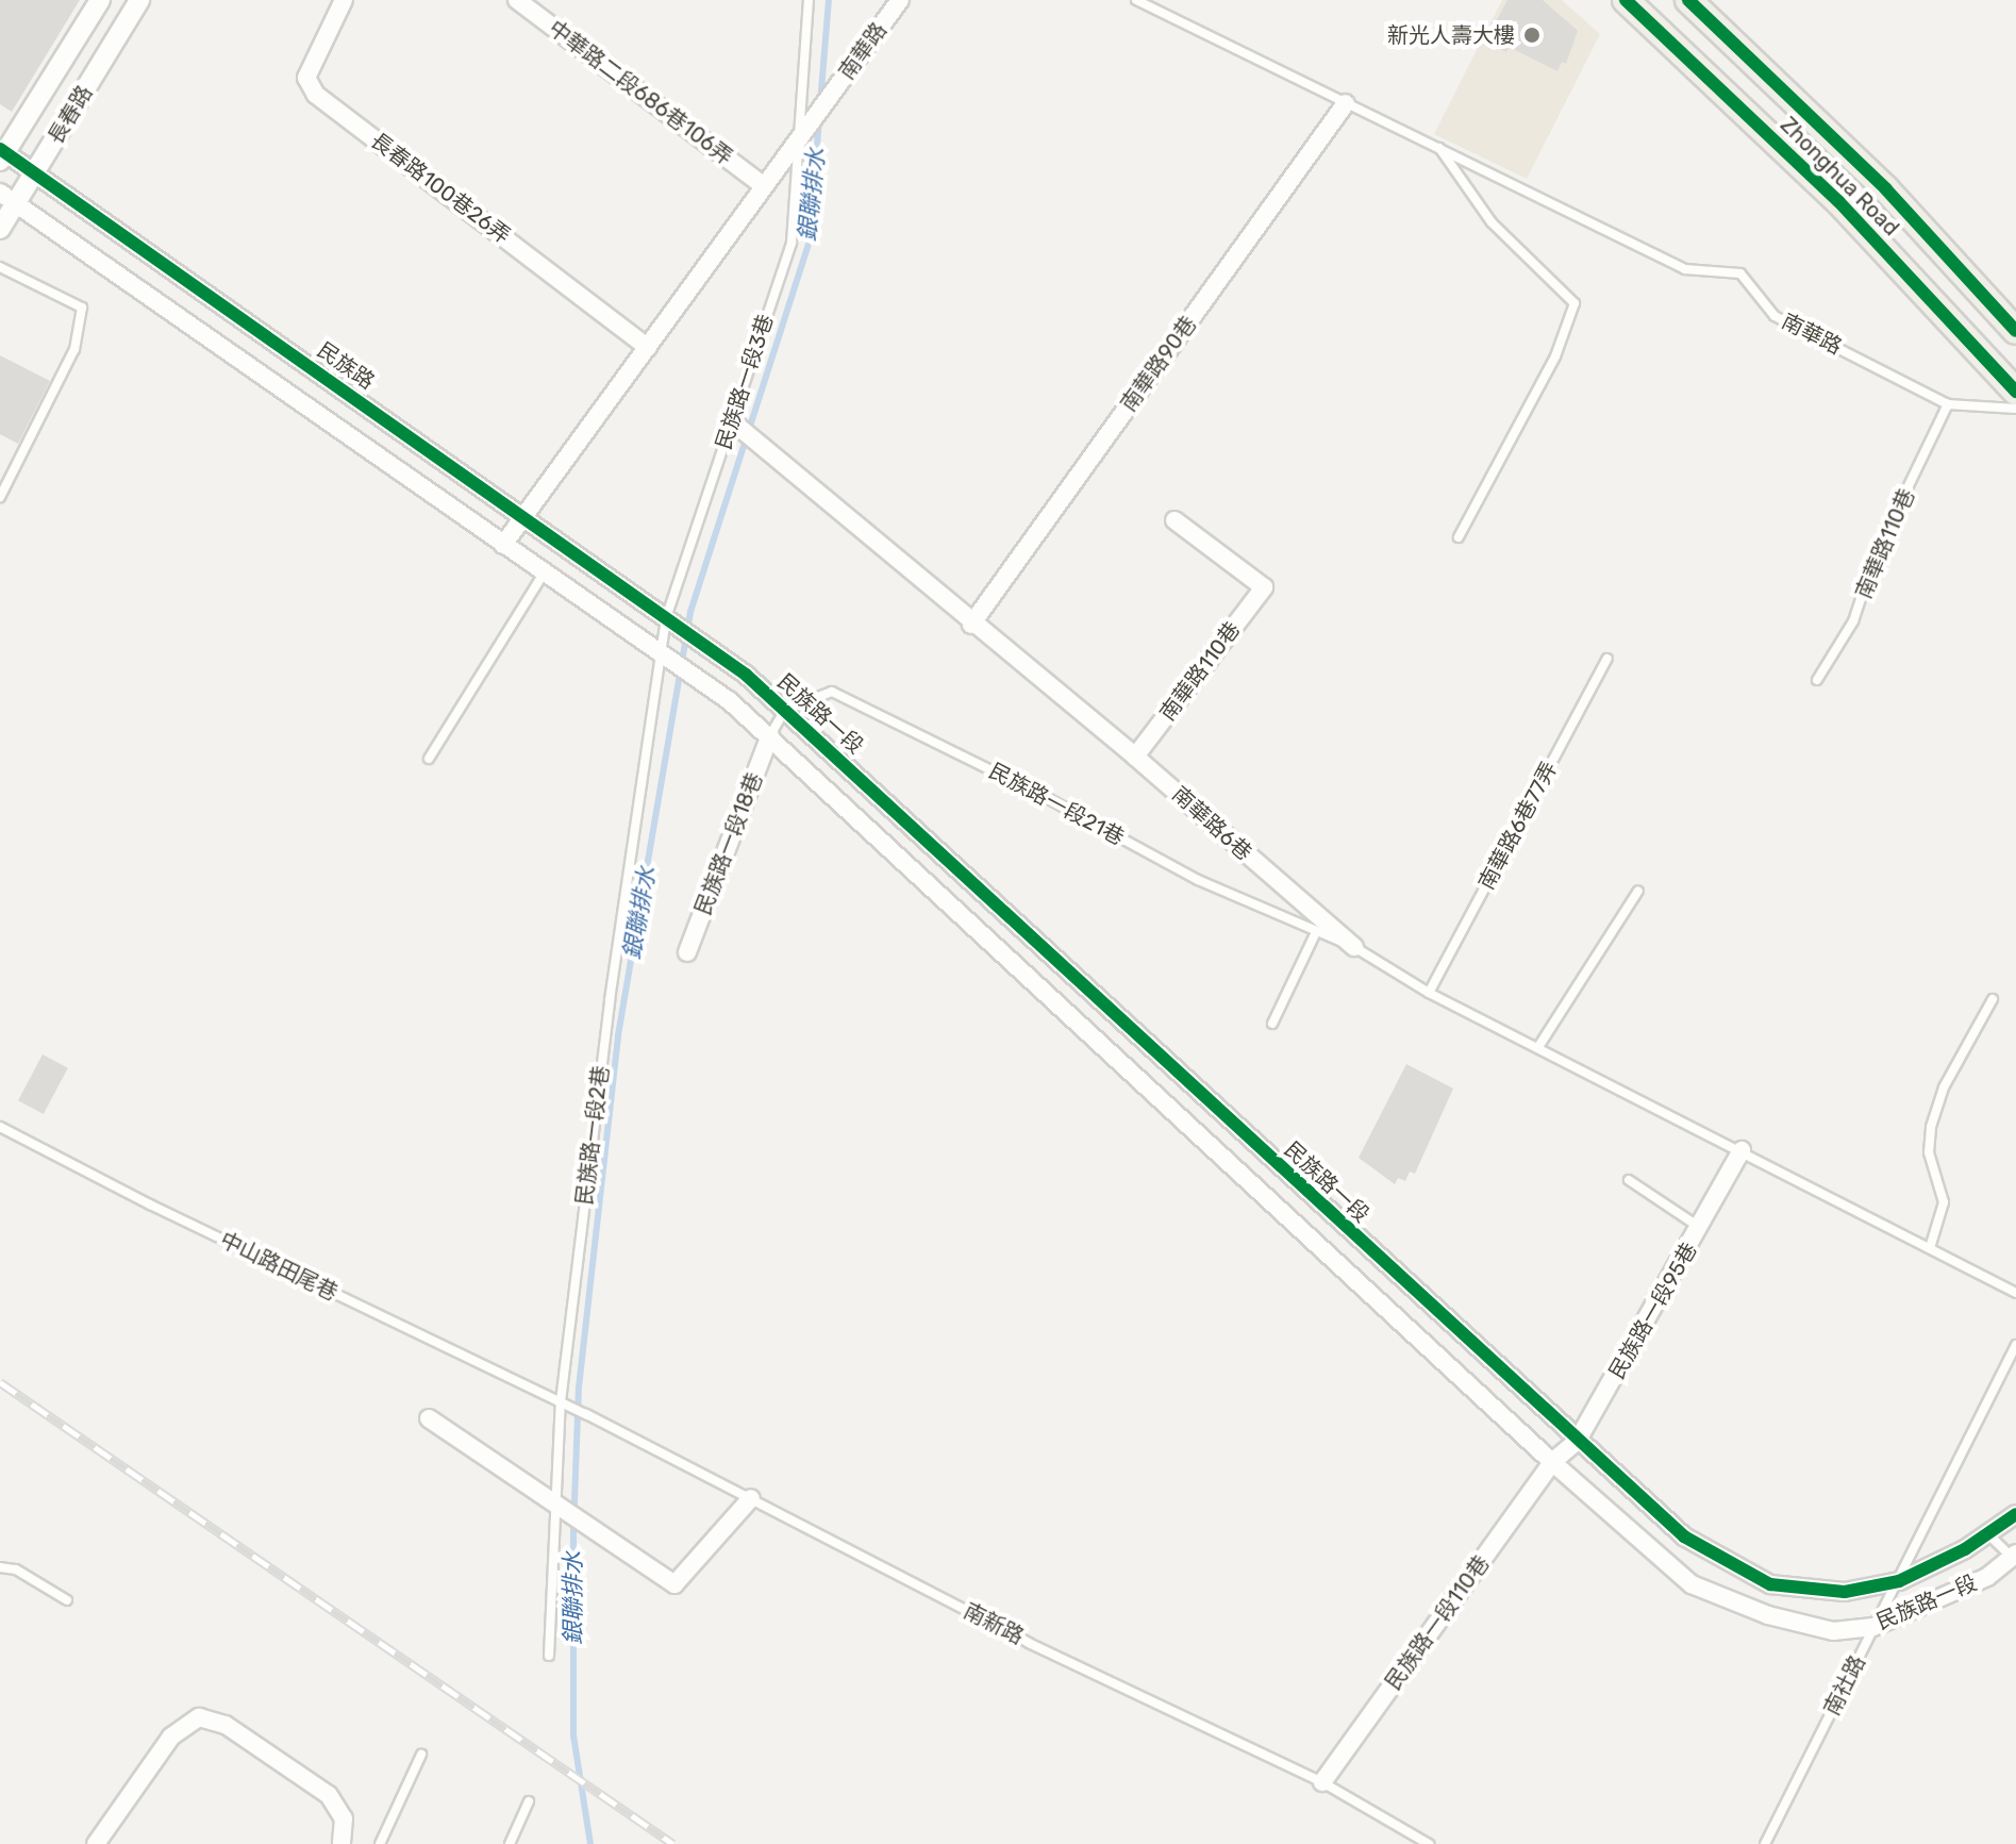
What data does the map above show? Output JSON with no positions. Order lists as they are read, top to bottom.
{
  "streets": {
    "main road": ["Zhonghua Road"],
    "street": [
      "南華路",
      "中華路二段686巷106弄",
      "長春路",
      "長春路100巷26弄",
      "南華路90巷",
      "民族路",
      "南華路110巷",
      "民族路一段",
      "南華路6巷",
      "民族路一段18巷",
      "民族路一段95巷",
      "民族路一段110巷"
    ],
    "lane": [
      "民族路一段3巷",
      "民族路一段21巷",
      "南華路6巷77弄",
      "民族路一段2巷",
      "中山路田尾巷",
      "南新路",
      "南社路"
    ]
  },
  "crossings": [
    ["南華路", "中華路二段686巷106弄"],
    ["南華路", "長春路100巷26弄"],
    ["南華路", "南華路90巷"],
    ["南華路", "民族路"],
    ["南華路", "民族路一段3巷"],
    ["南華路", "南華路110巷"],
    ["長春路", "民族路"],
    ["南華路90巷", "南華路6巷"],
    ["民族路", "民族路一段3巷"],
    ["民族路", "民族路一段"],
    ["民族路", "民族路一段2巷"],
    ["民族路一段3巷", "民族路一段"],
    ["民族路一段3巷", "南華路6巷"],
    ["民族路一段3巷", "民族路一段2巷"],
    ["南華路110巷", "南華路6巷"],
    ["民族路一段", "民族路一段21巷"],
    ["民族路一段", "民族路一段18巷"],
    ["民族路一段", "民族路一段2巷"],
    ["民族路一段", "民族路一段95巷"],
    ["民族路一段", "民族路一段110巷"],
    ["民族路一段", "南社路"],
    ["民族路一段21巷", "南華路6巷"],
    ["南華路6巷", "南華路6巷77弄"],
    ["南華路6巷", "民族路一段95巷"],
    ["民族路一段2巷", "中山路田尾巷"],
    ["民族路一段2巷", "南新路"],
    ["中山路田尾巷", "南新路"],
    ["民族路一段95巷", "民族路一段110巷"],
    ["民族路一段110巷", "南新路"]
  ],
  "water": ["銀聯排水"],
  "places": ["新光人壽大樓"]
}
